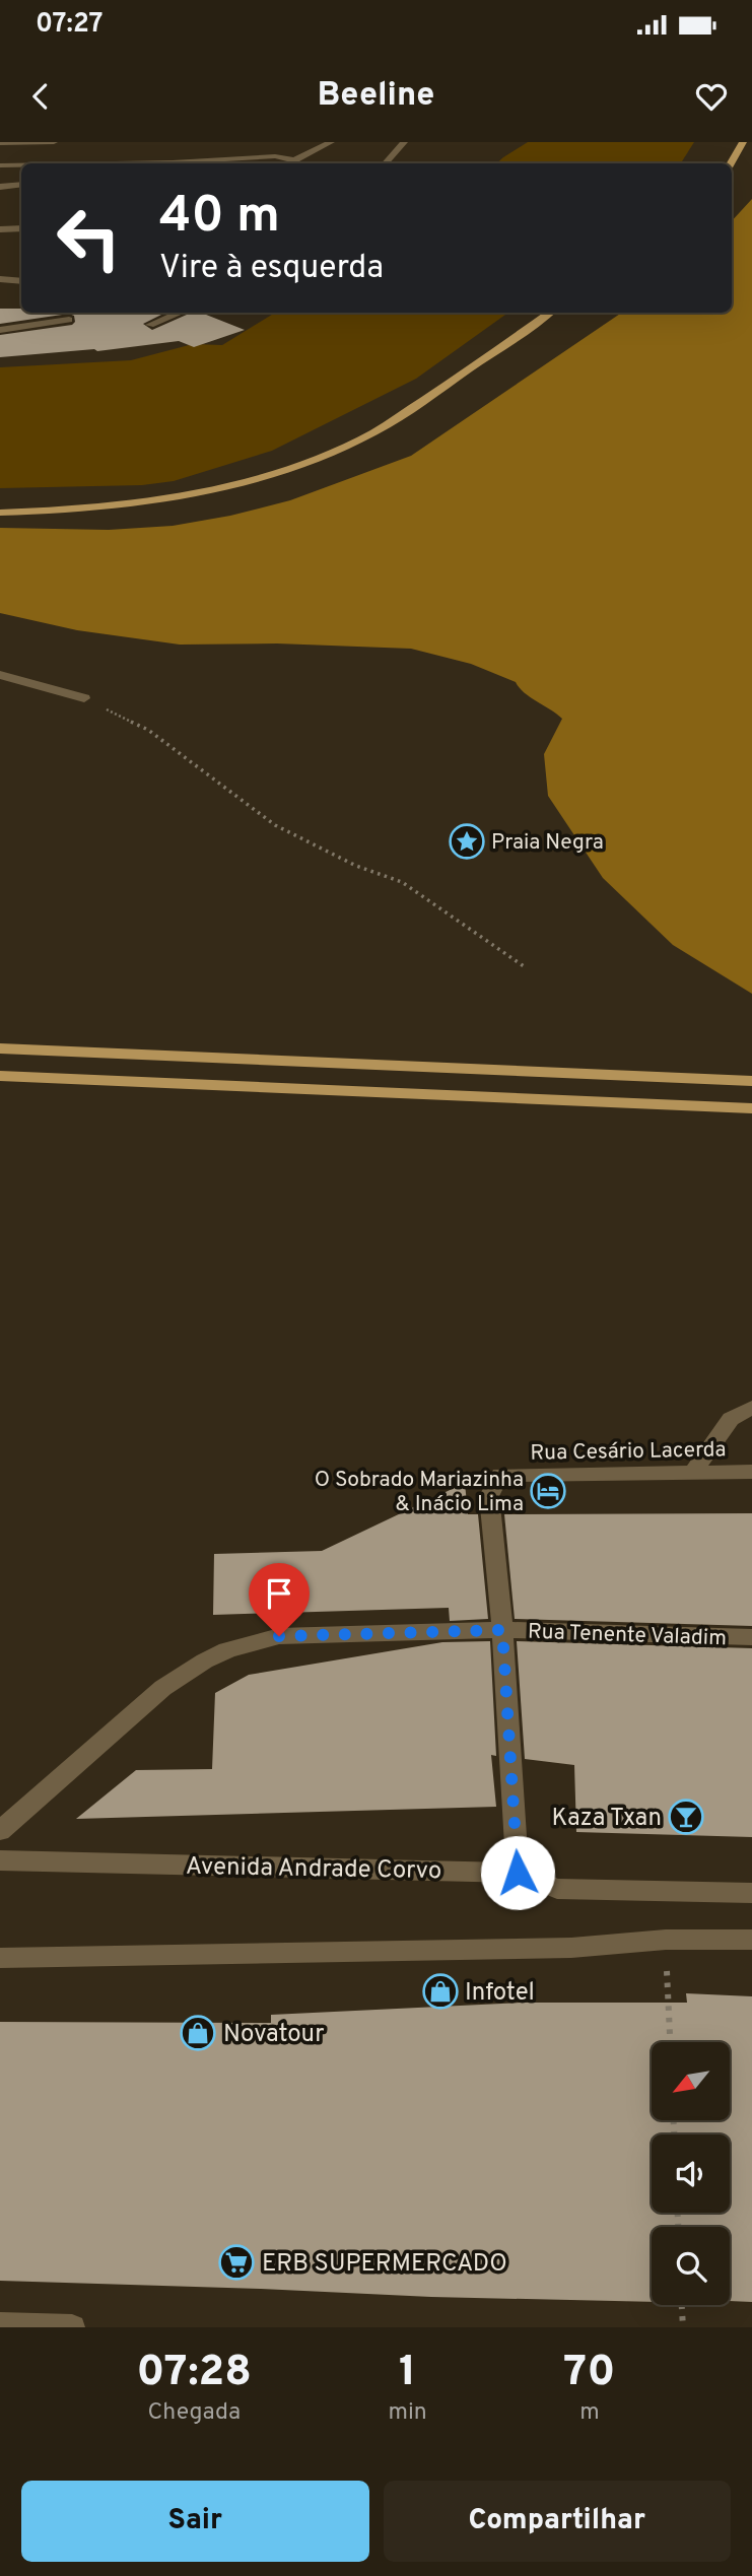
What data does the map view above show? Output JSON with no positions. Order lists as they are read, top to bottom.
{
  "streets": {
    "street": ["Rua Cesário Lacerda", "Rua Tenente Valadim", "Avenida Andrade Corvo"]
  },
  "crossings": [
    ["Rua Cesário Lacerda", "Rua Tenente Valadim"]
  ],
  "places": {
    "place": ["Praia Negra"],
    "hotel": ["O Sobrado Mariazinha & Inácio Lima"],
    "bar": ["Kaza Txan"],
    "shop": ["Infotel", "Novatour"],
    "supermarket": ["ERB SUPERMERCADO"]
  },
  "north": "bottom left",
  "page": {
    "status": "07:27",
    "header": "Beeline",
    "turn": ["40 m", "Vire à esquerda"],
    "eta": [
      "07:28",
      "Chegada",
      "1",
      "min",
      "70",
      "m"
    ],
    "buttons": ["Sair", "Compartilhar"]
  }
}
